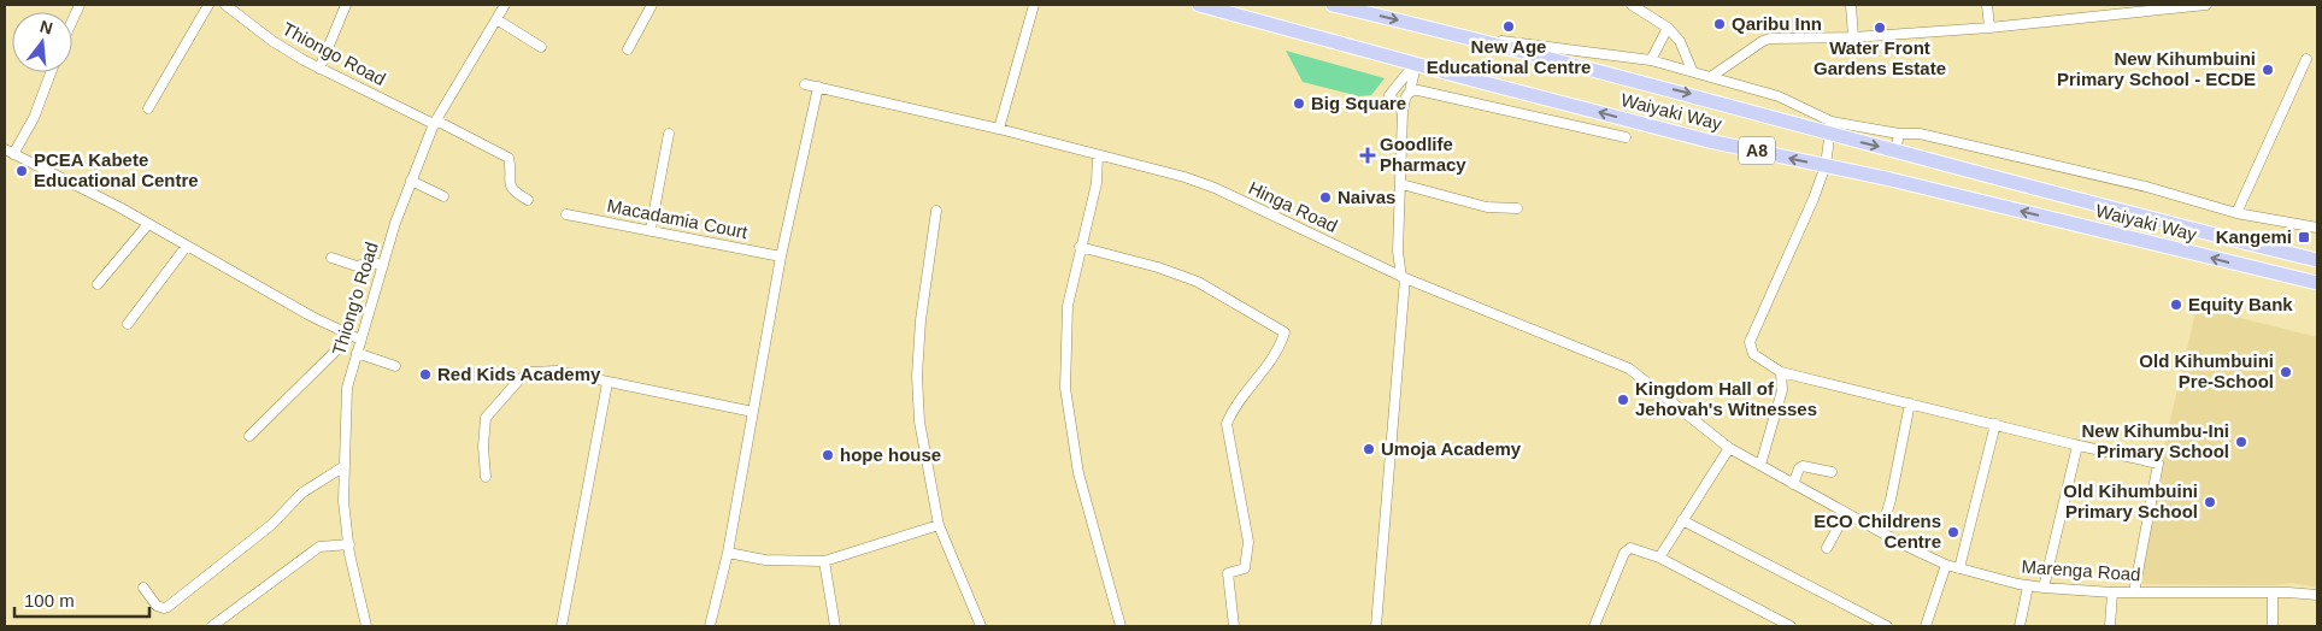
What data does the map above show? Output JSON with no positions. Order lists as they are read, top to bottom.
{
  "streets": {
    "highway": ["Waiyaki Way", "A8"],
    "street": [
      "Thiongo Road",
      "Hinga Road",
      "Macadamia Court",
      "Thiong'o Road",
      "Marenga Road"
    ]
  },
  "crossings": [
    ["Thiongo Road", "Thiong'o Road"],
    ["Hinga Road", "Marenga Road"]
  ],
  "places": {
    "other": [
      "Qaribu Inn",
      "New Age Educational Centre",
      "Water Front Gardens Estate",
      "New Kihumbuini Primary School - ECDE",
      "Big Square",
      "PCEA Kabete Educational Centre",
      "Naivas",
      "Equity Bank",
      "Old Kihumbuini Pre-School",
      "Red Kids Academy",
      "Kingdom Hall of Jehovah's Witnesses",
      "New Kihumbu-Ini Primary School",
      "Umoja Academy",
      "hope house",
      "Old Kihumbuini Primary School",
      "ECO Childrens Centre"
    ],
    "health": ["Goodlife Pharmacy"],
    "transit": ["Kangemi"]
  },
  "scale_bar": "100 m",
  "north": "top"
}
